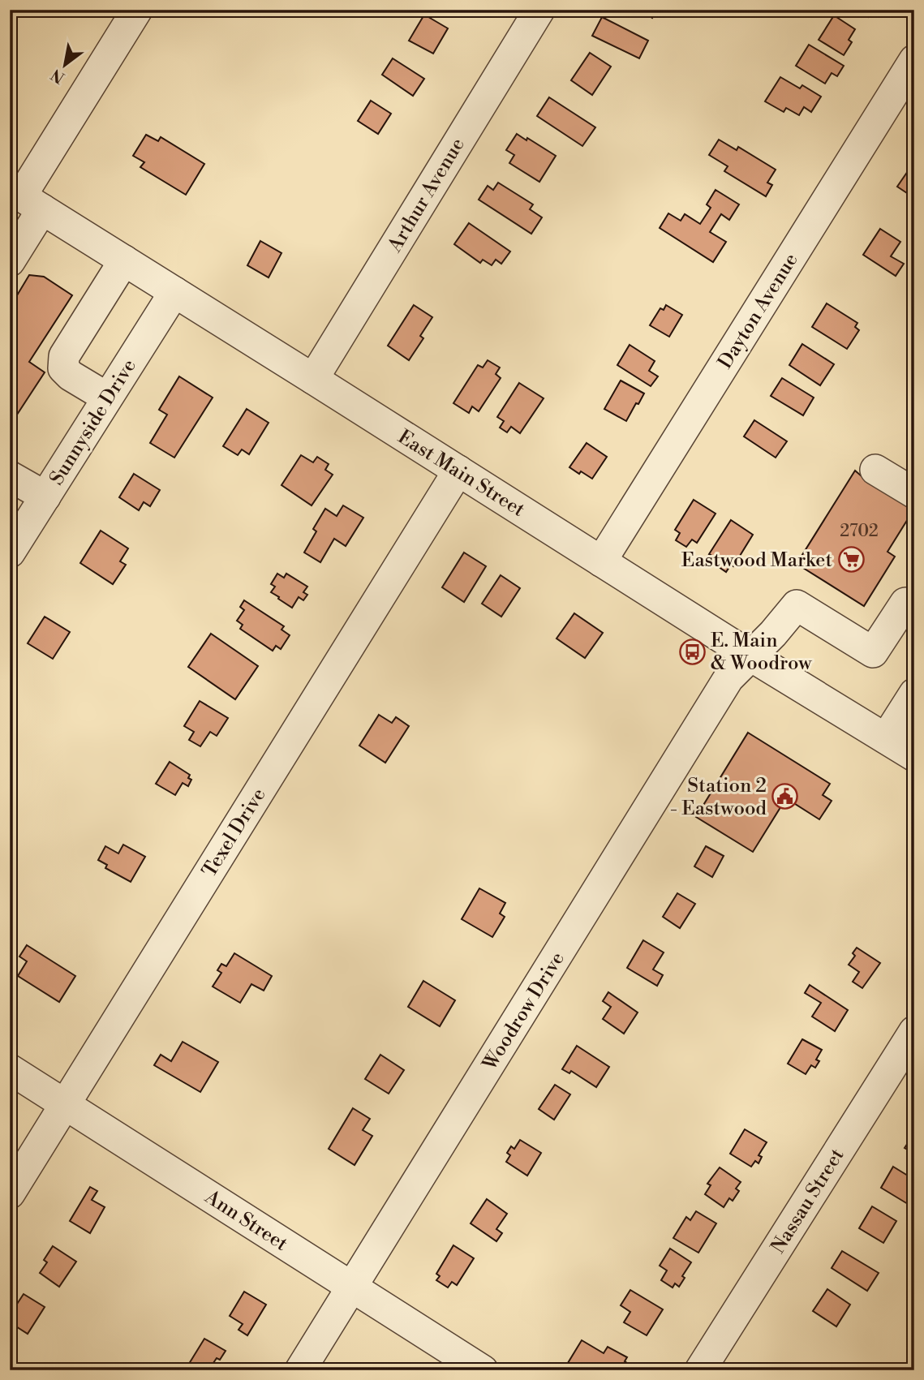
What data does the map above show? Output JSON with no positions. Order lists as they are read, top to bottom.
{
  "streets": {
    "street": [
      "Arthur Avenue",
      "Dayton Avenue",
      "Sunnyside Drive",
      "East Main Street",
      "Texel Drive",
      "Woodrow Drive",
      "Nassau Street",
      "Ann Street"
    ]
  },
  "crossings": [
    ["Arthur Avenue", "East Main Street"],
    ["Dayton Avenue", "East Main Street"],
    ["Sunnyside Drive", "East Main Street"],
    ["East Main Street", "Texel Drive"],
    ["East Main Street", "Woodrow Drive"],
    ["Texel Drive", "Ann Street"],
    ["Woodrow Drive", "Ann Street"]
  ],
  "places": {
    "supermarket": ["Eastwood Market"],
    "bus stop": ["E. Main & Woodrow"],
    "public building": ["Station 2 - Eastwood"]
  },
  "house_numbers": ["2702"],
  "north": "bottom left"
}
